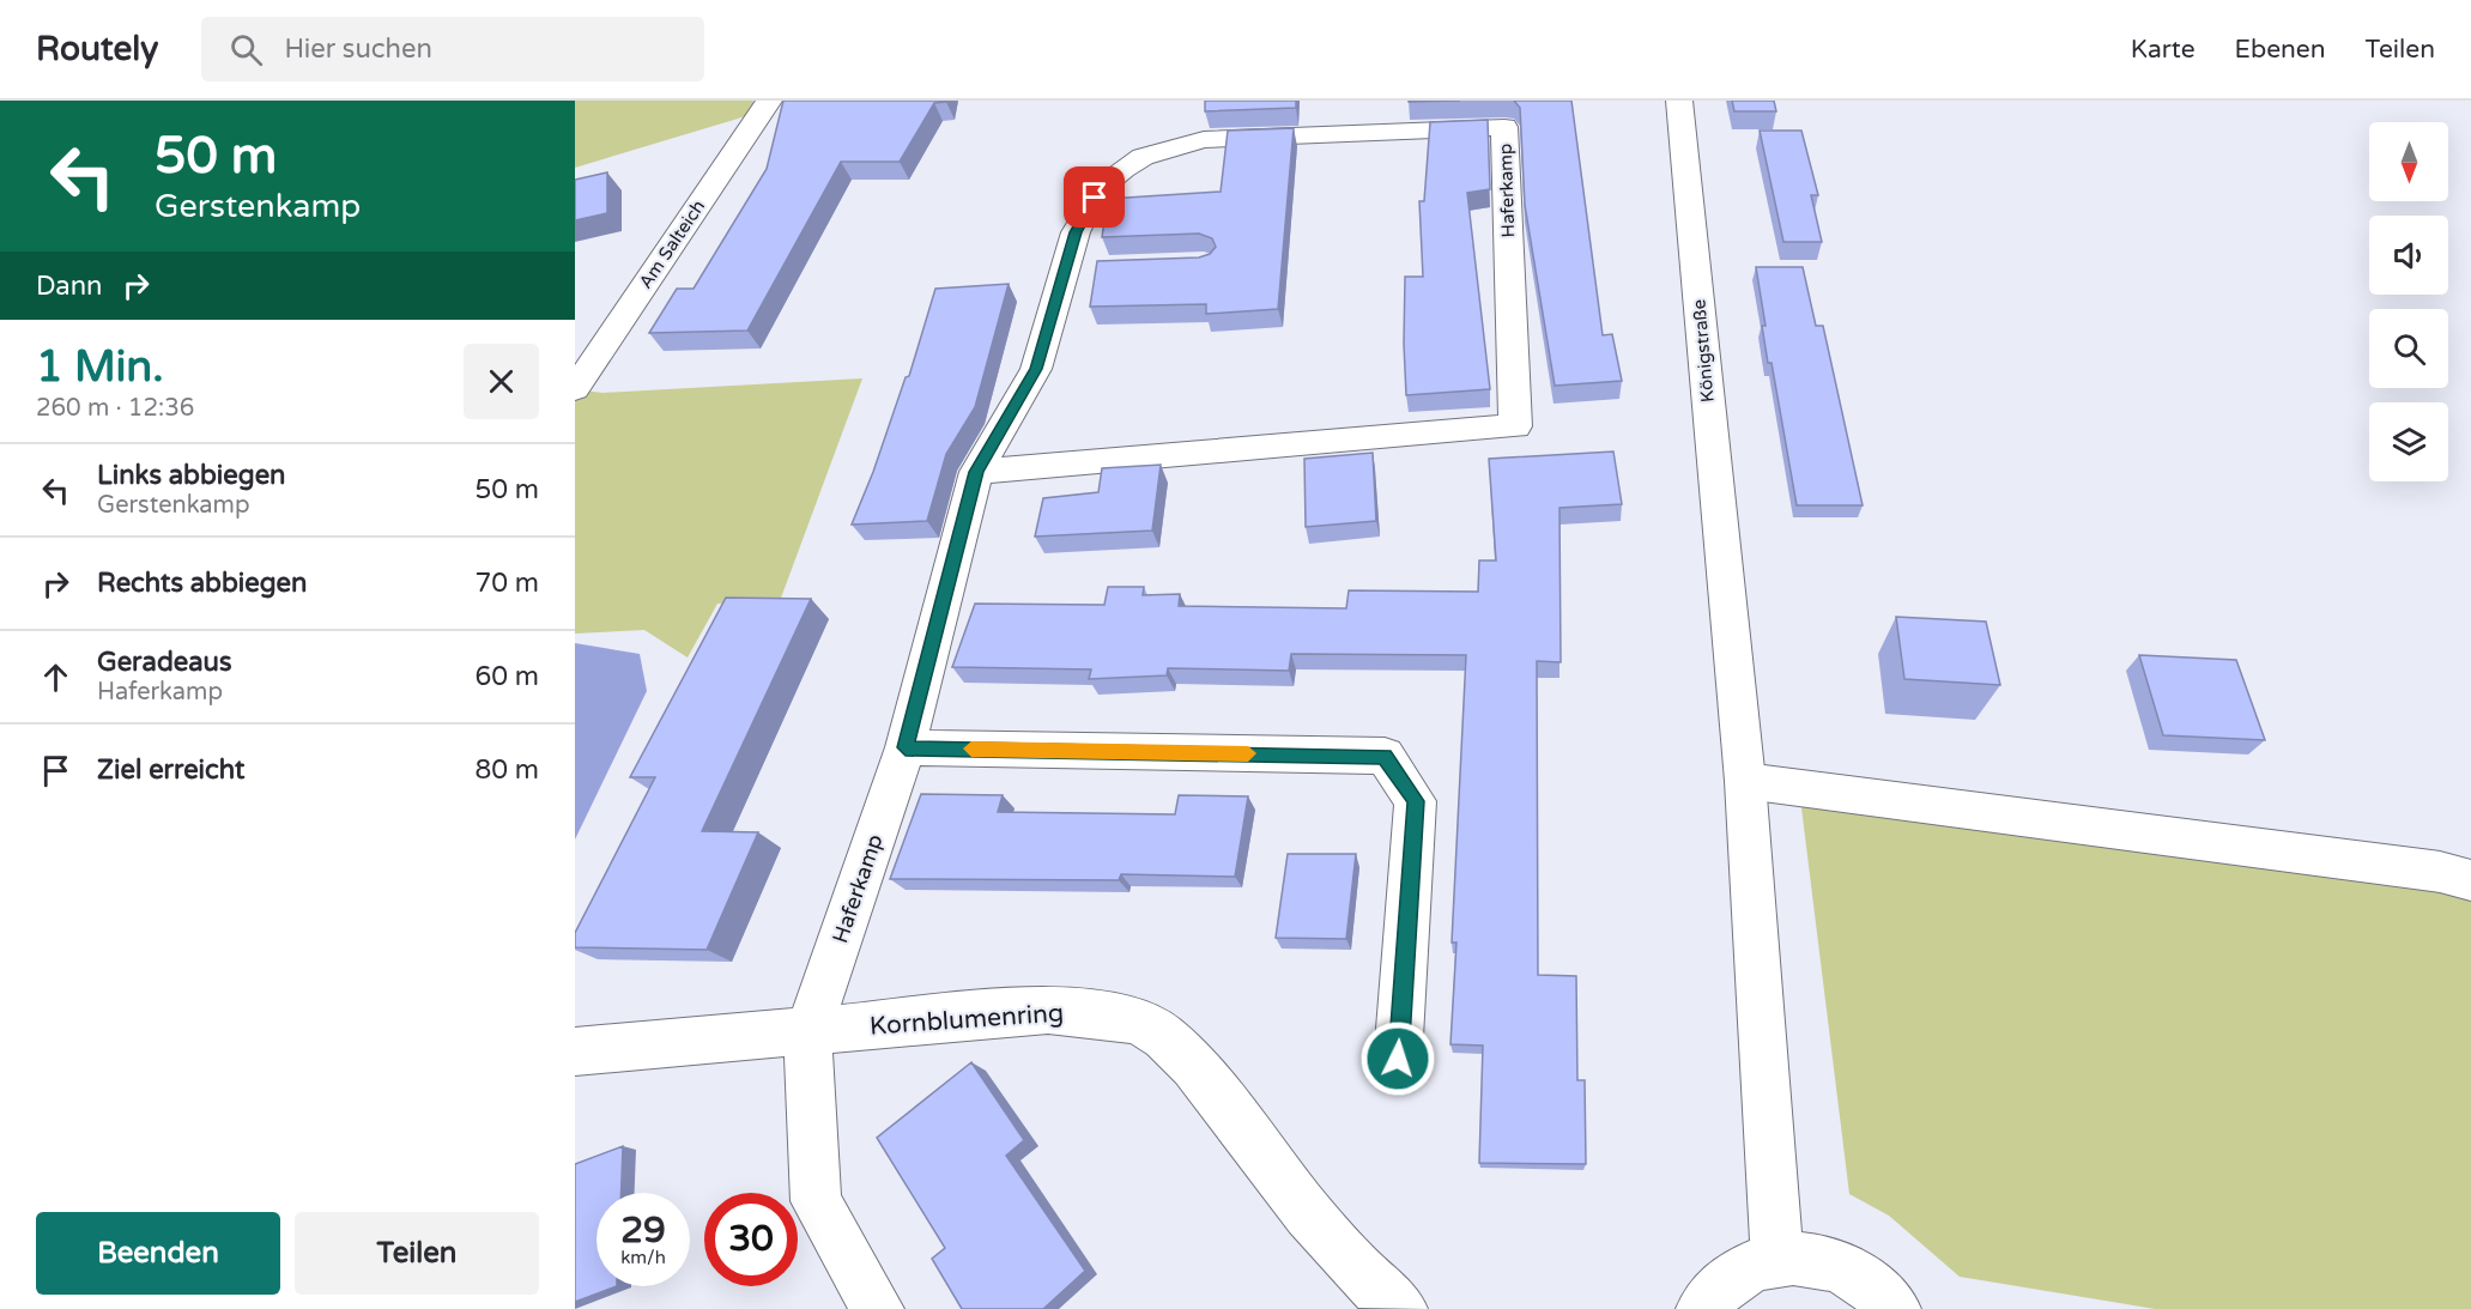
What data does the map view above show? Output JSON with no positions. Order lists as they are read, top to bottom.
{
  "streets": {
    "street": [
      "Haferkamp",
      "Am Salteich",
      "Königstraße",
      "Kornblumenring"
    ]
  },
  "crossings": [
    ["Haferkamp", "Kornblumenring"]
  ],
  "north": "bottom",
  "page": {
    "header": "Routely",
    "search": "Hier suchen",
    "nav": ["Karte", "Ebenen", "Teilen"],
    "turn": ["50 m", "Gerstenkamp"],
    "then": "Dann",
    "heading": ["1 Min.", "260 m · 12:36"],
    "list": [
      {
        "name": "Links abbiegen",
        "note": "Gerstenkamp",
        "value": "50 m"
      },
      {
        "name": "Rechts abbiegen",
        "value": "70 m"
      },
      {
        "name": "Geradeaus",
        "note": "Haferkamp",
        "value": "60 m"
      },
      {
        "name": "Ziel erreicht",
        "value": "80 m"
      }
    ],
    "speed": "29 km/h",
    "limit": "30",
    "buttons": ["Beenden", "Teilen"]
  }
}
